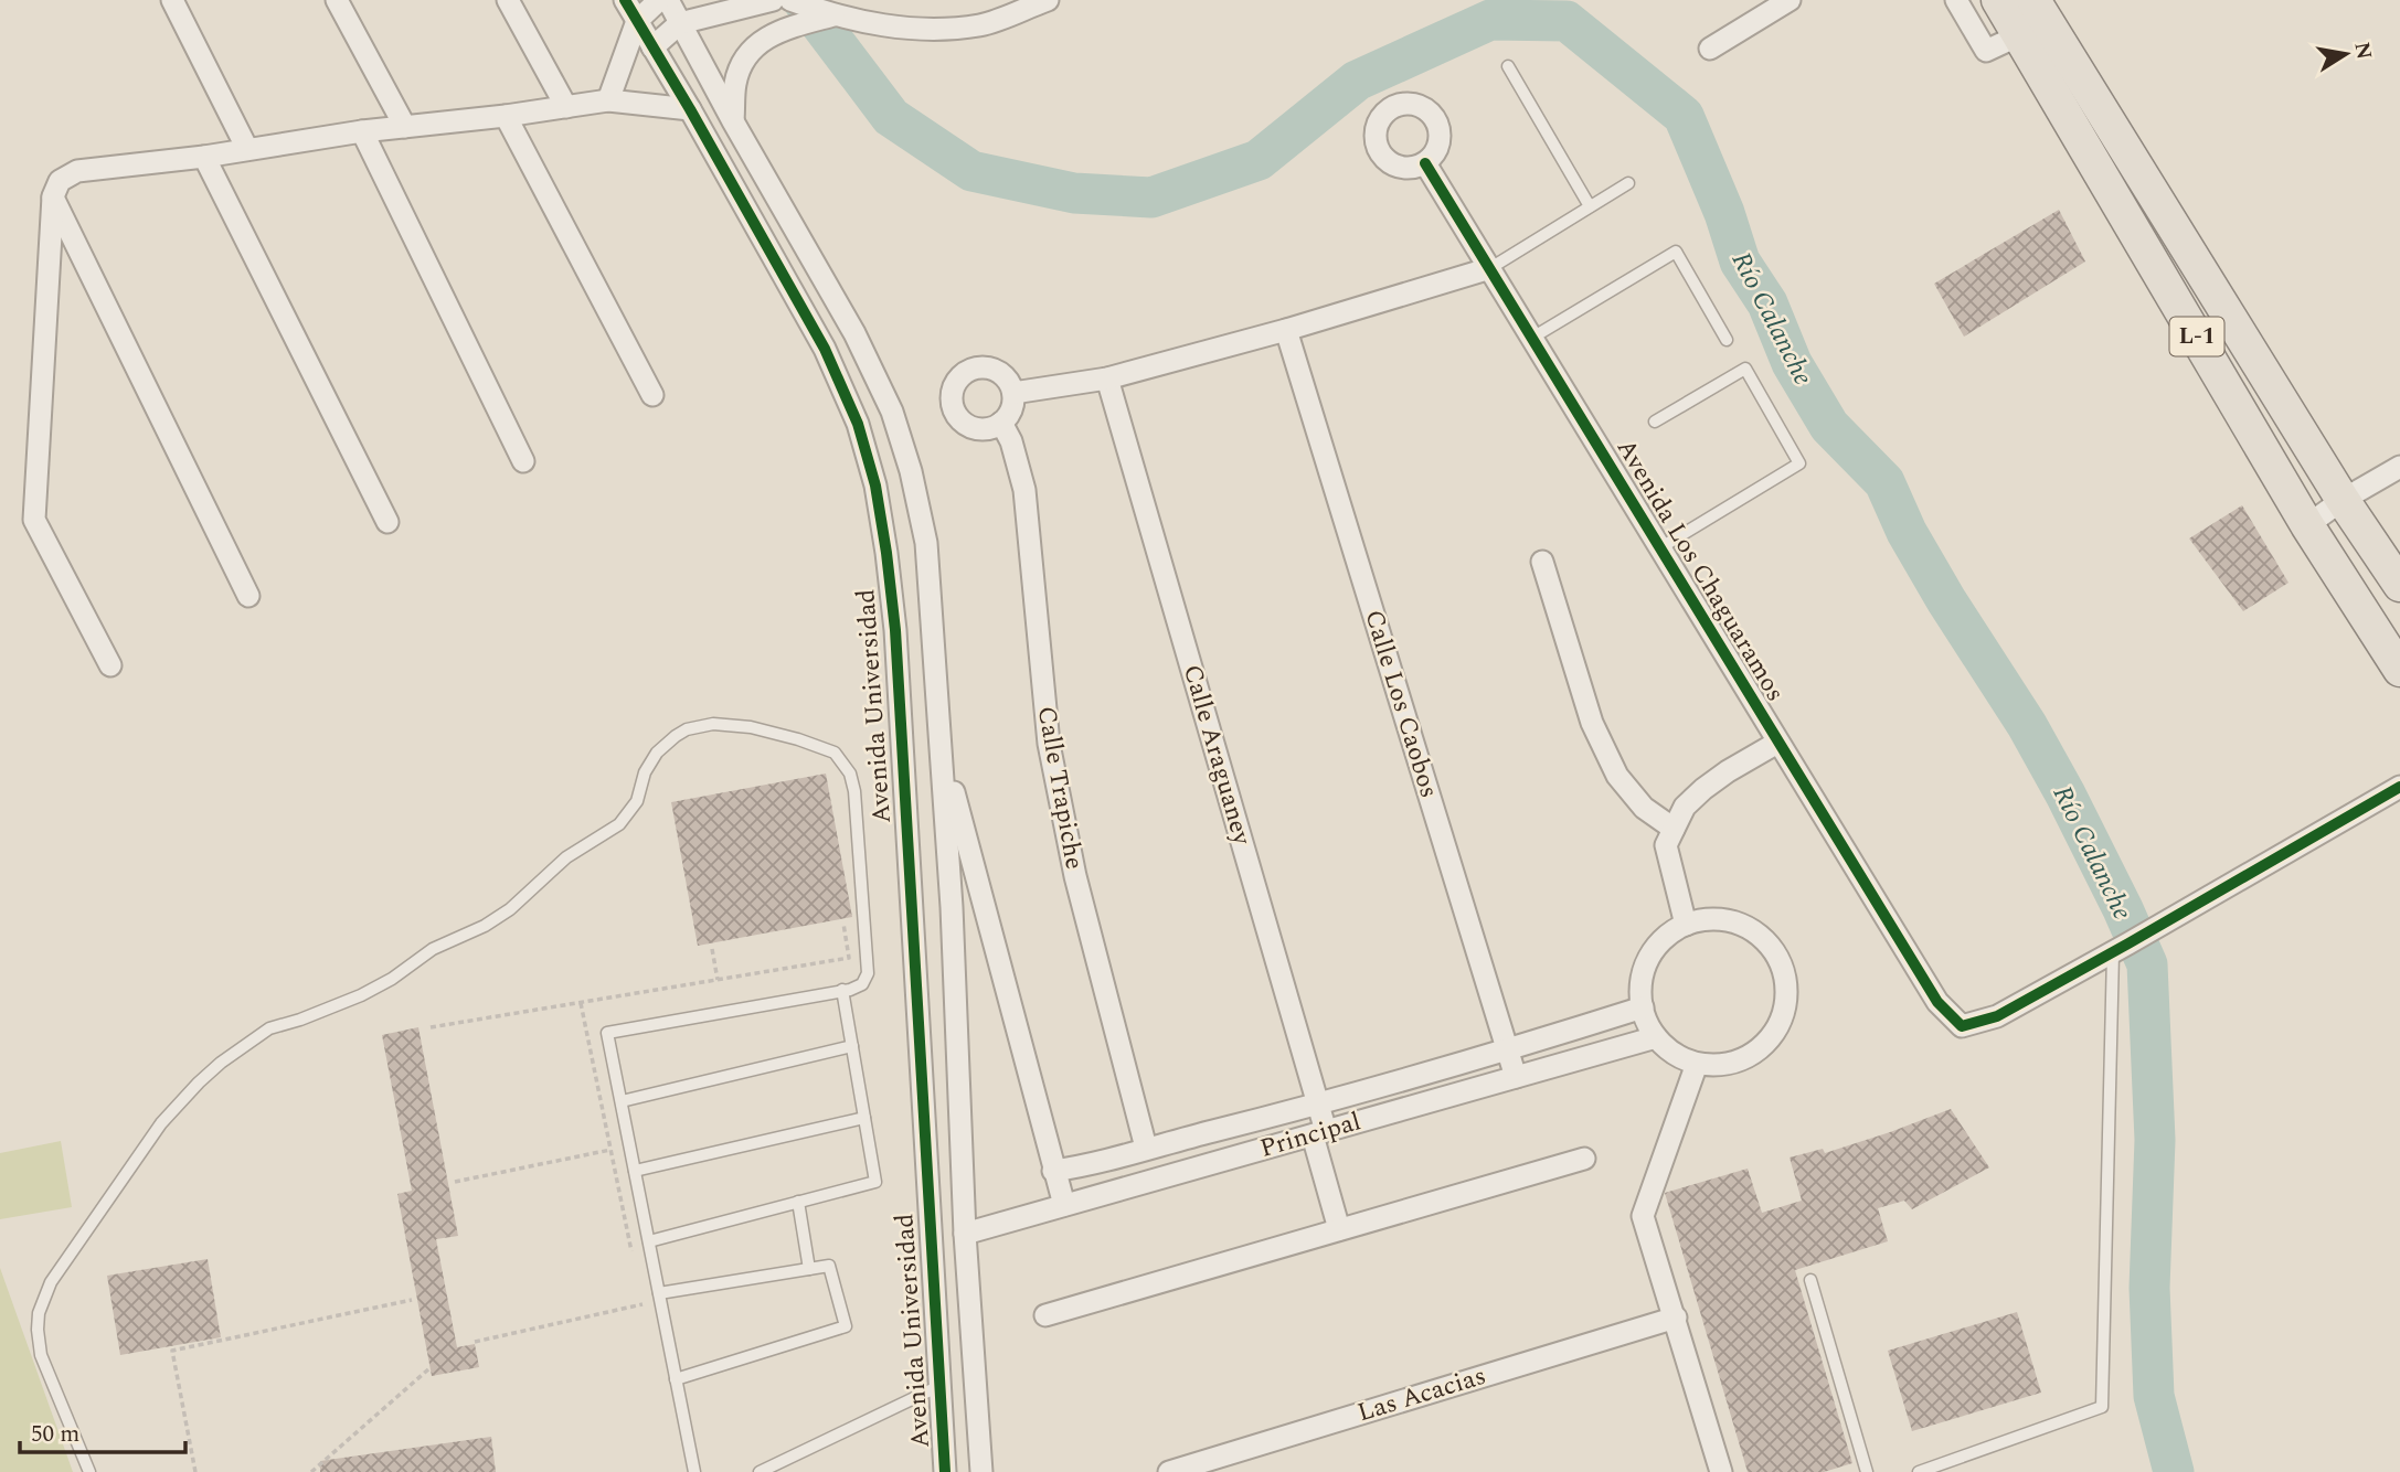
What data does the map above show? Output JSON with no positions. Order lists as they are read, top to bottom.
{
  "streets": {
    "main road": ["L-1"],
    "street": [
      "Avenida Los Chaguaramos",
      "Calle Los Caobos",
      "Avenida Universidad",
      "Calle Araguaney",
      "Calle Trapiche",
      "Principal",
      "Las Acacias"
    ]
  },
  "crossings": [
    ["Calle Los Caobos", "Principal"],
    ["Calle Araguaney", "Principal"],
    ["Calle Trapiche", "Principal"]
  ],
  "water": ["Río Calanche"],
  "scale_bar": "50 m",
  "north": "right"
}
